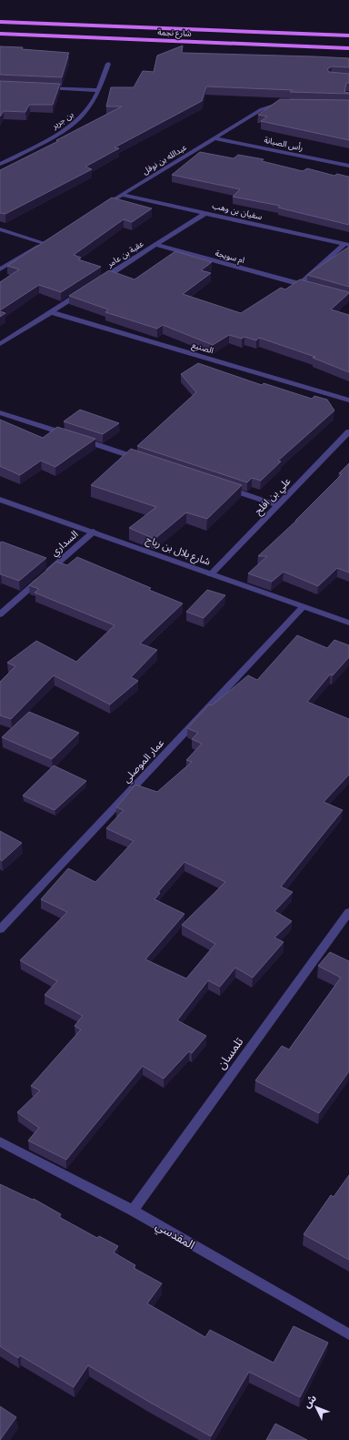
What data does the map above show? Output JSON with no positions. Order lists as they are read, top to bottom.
{
  "streets": {
    "main road": ["شارع نجمة"],
    "street": [
      "بن جرير",
      "رأس الصبانة",
      "عبدالله بن نوفل",
      "سفيان بن وهب",
      "عقبة بن عامر",
      "ام سويجة",
      "الصنيع",
      "علي بن افلح",
      "السداري",
      "شارع بلال بن رباح",
      "عمار الموصلي",
      "تلمسان",
      "المقدسي"
    ]
  },
  "crossings": [
    ["رأس الصبانة", "عبدالله بن نوفل"],
    ["عبدالله بن نوفل", "سفيان بن وهب"],
    ["سفيان بن وهب", "عقبة بن عامر"],
    ["عقبة بن عامر", "ام سويجة"],
    ["علي بن افلح", "شارع بلال بن رباح"],
    ["السداري", "شارع بلال بن رباح"],
    ["شارع بلال بن رباح", "عمار الموصلي"],
    ["تلمسان", "المقدسي"]
  ],
  "north": "top left"
}
